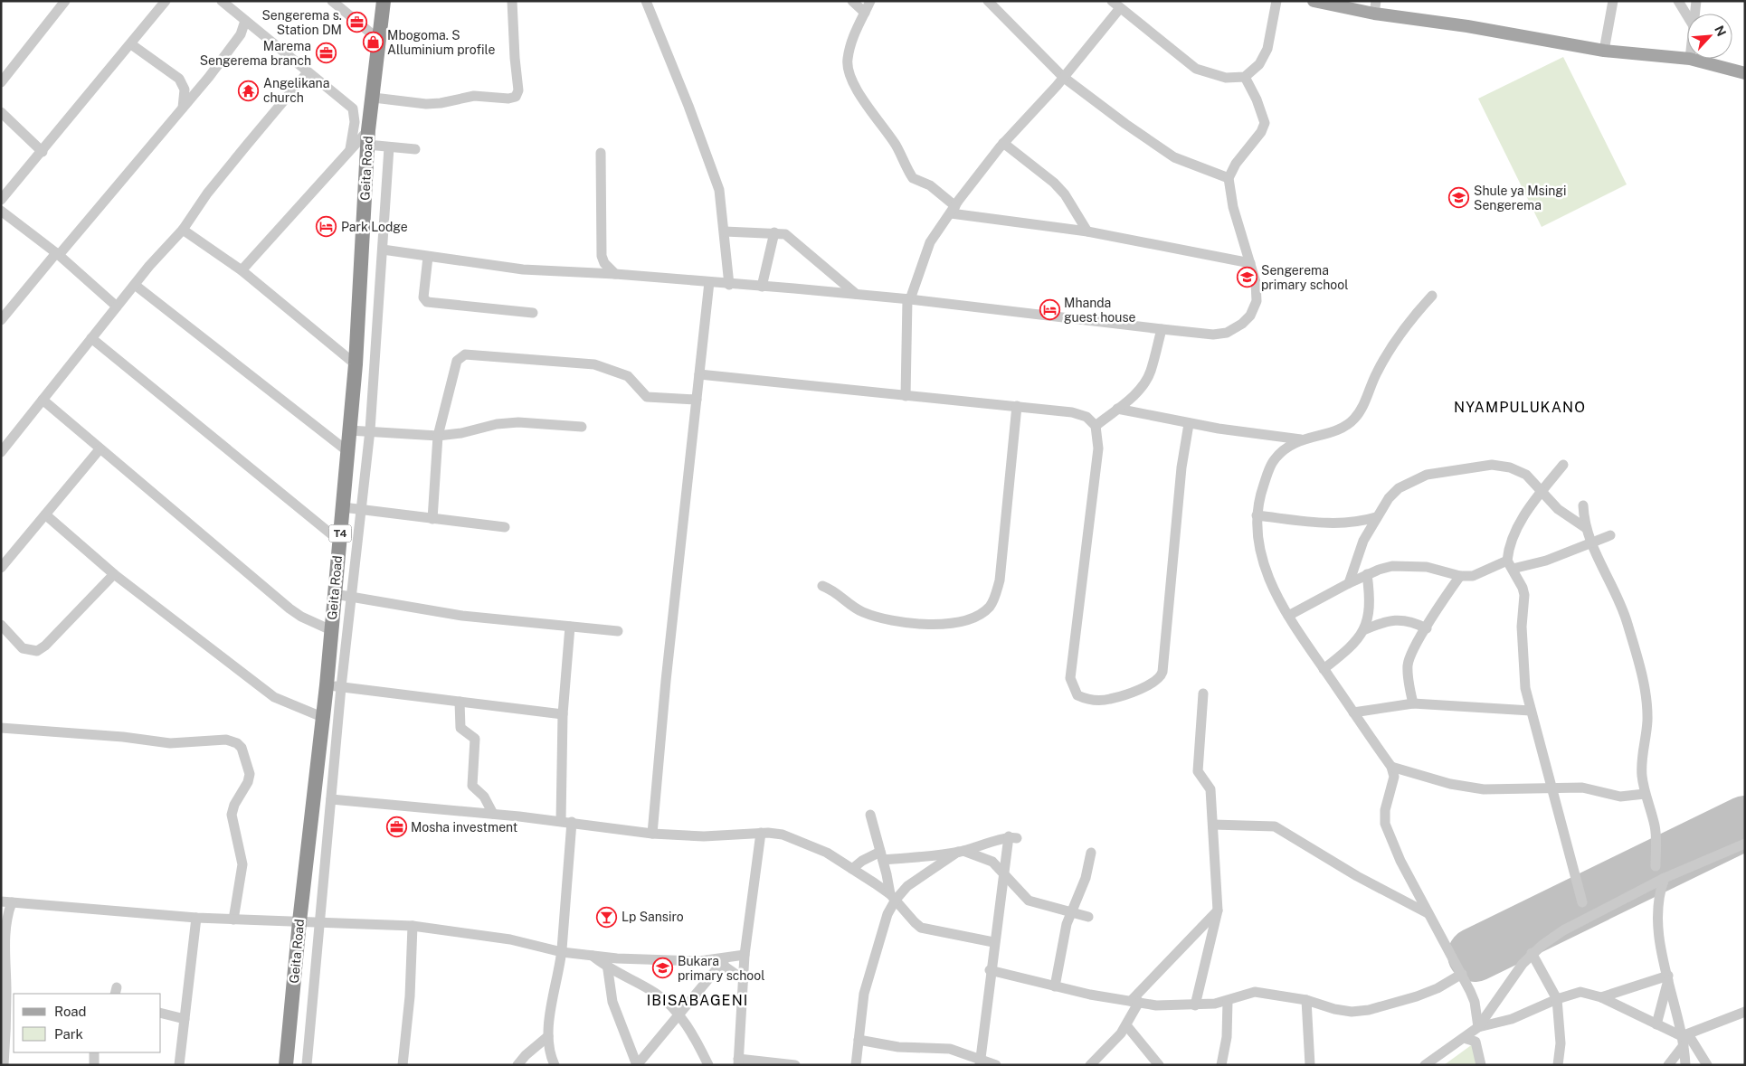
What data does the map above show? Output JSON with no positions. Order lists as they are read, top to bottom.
{
  "streets": {
    "highway": ["Geita Road", "T4"]
  },
  "districts": ["NYAMPULUKANO", "IBISABAGENI"],
  "places": {
    "office": ["Sengerema s. Station DM", "Marema Sengerema branch", "Mosha investment"],
    "shop": ["Mbogoma. S Alluminium profile"],
    "temple": ["Angelikana church"],
    "school or university": ["Shule ya Msingi Sengerema", "Sengerema primary school", "Bukara primary school"],
    "hotel": ["Park Lodge", "Mhanda guest house"],
    "bar": ["Lp Sansiro"]
  },
  "legend": ["Road", "Park"],
  "north": "top right"
}
